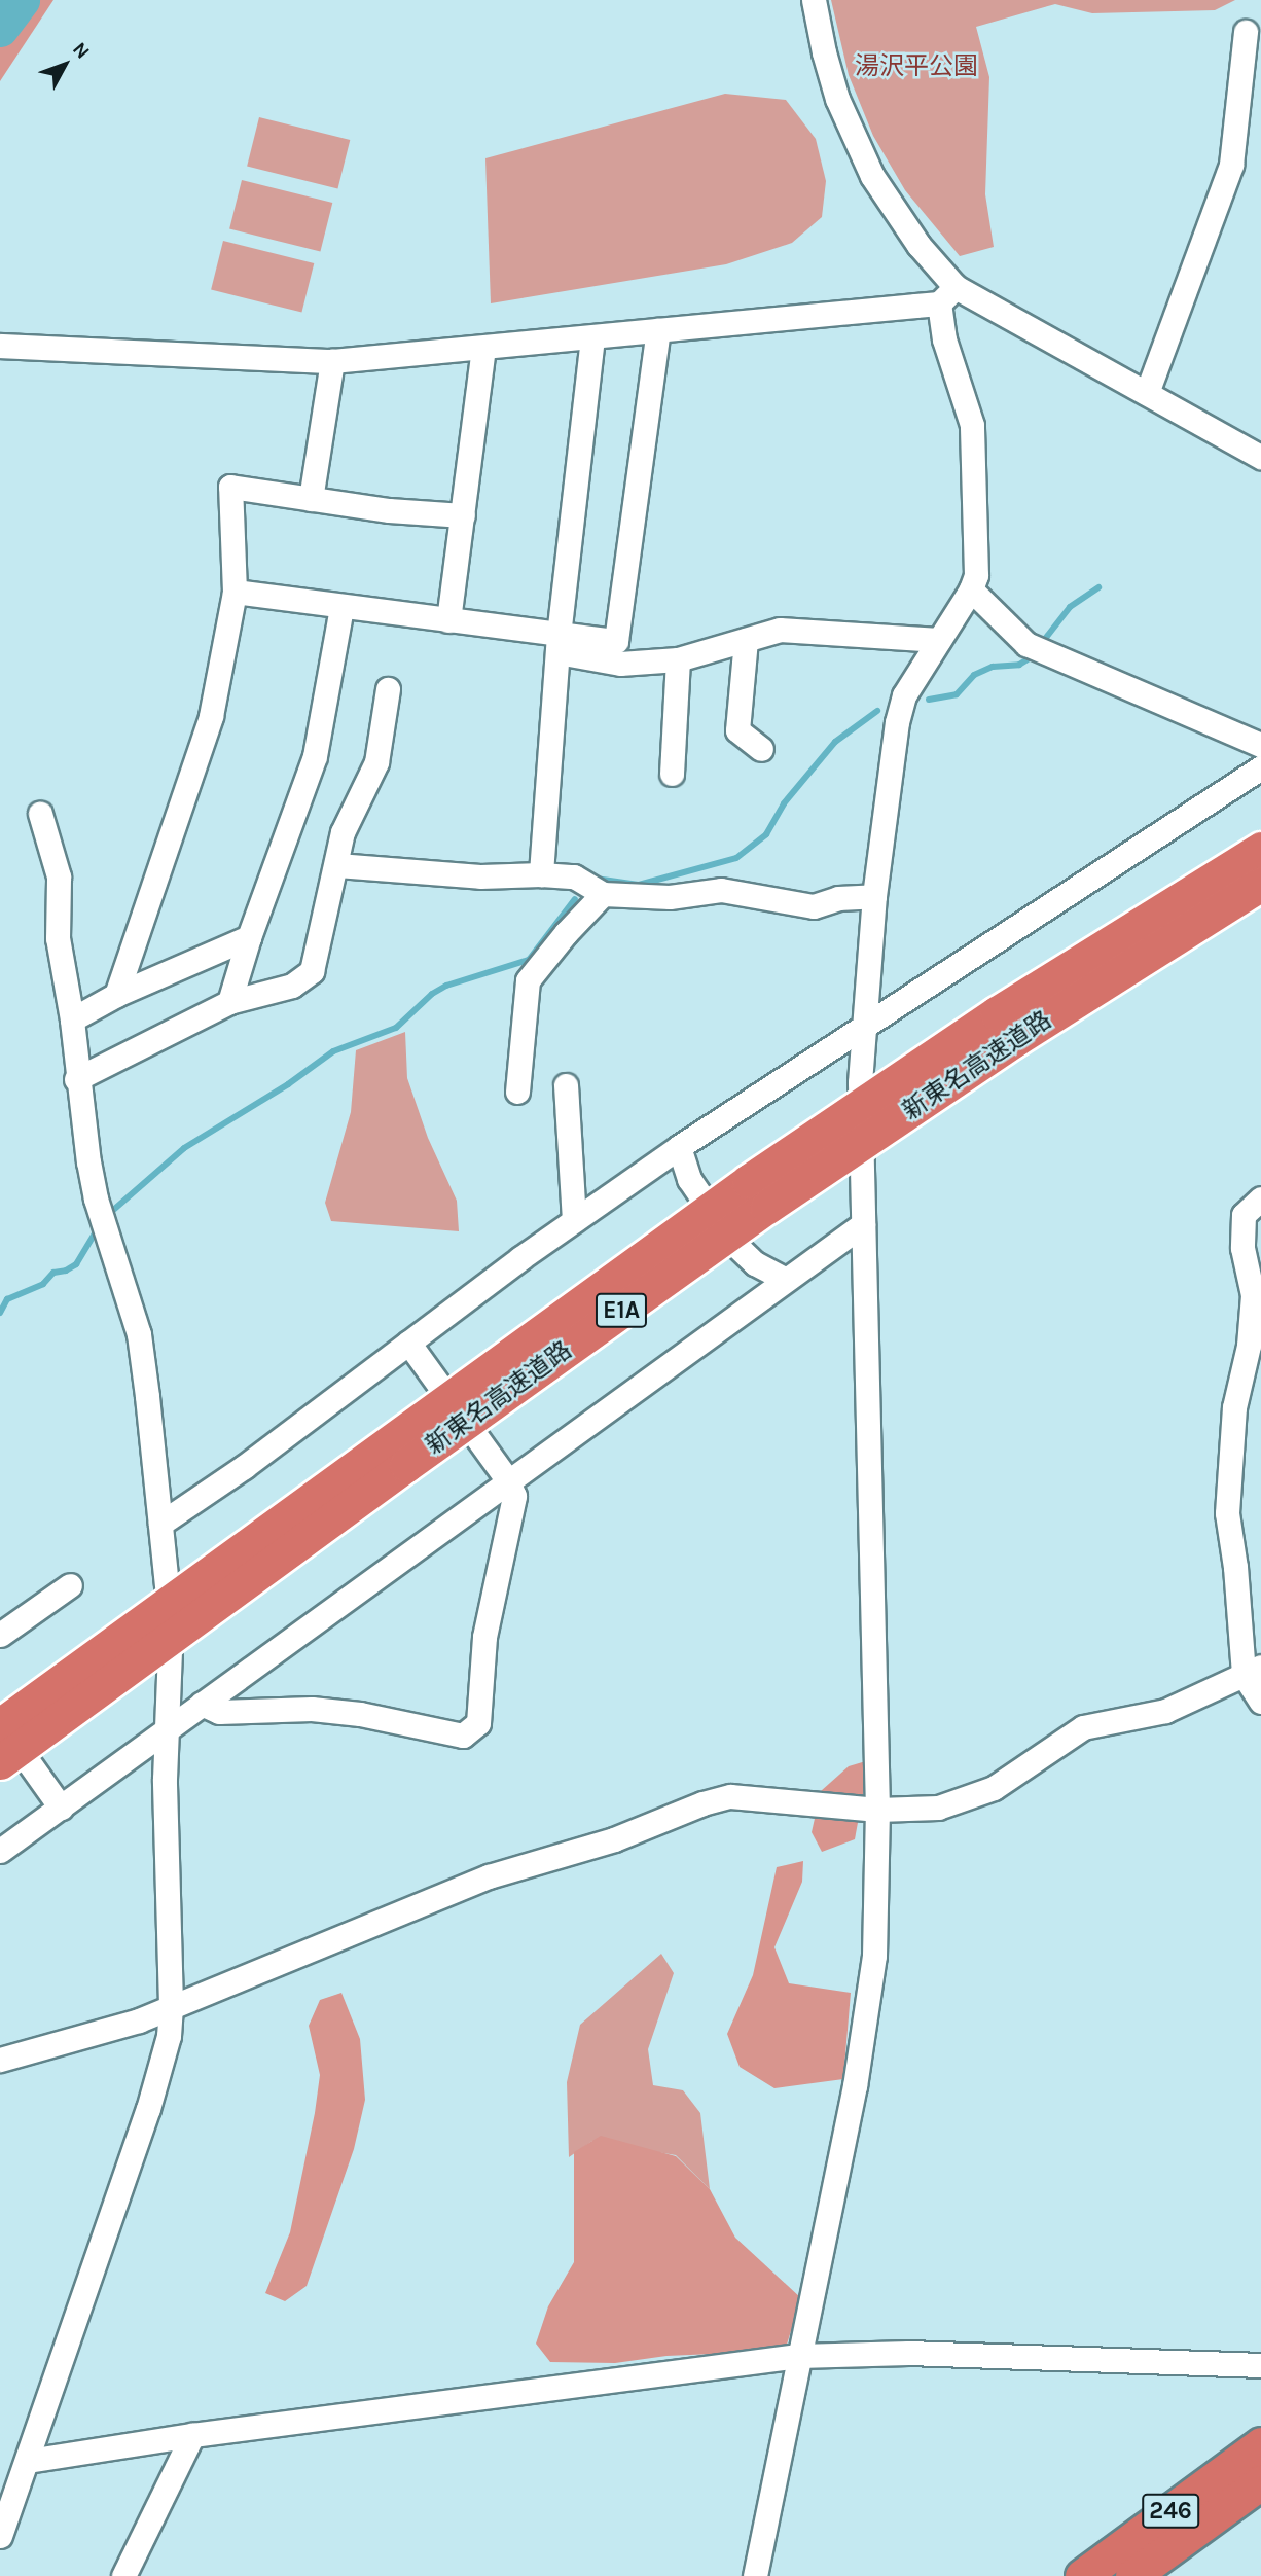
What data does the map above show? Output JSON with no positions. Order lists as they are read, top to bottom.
{
  "streets": {
    "highway": ["新東名高速道路", "E1A", "246"]
  },
  "parks": ["湯沢平公園"],
  "north": "top right"
}
